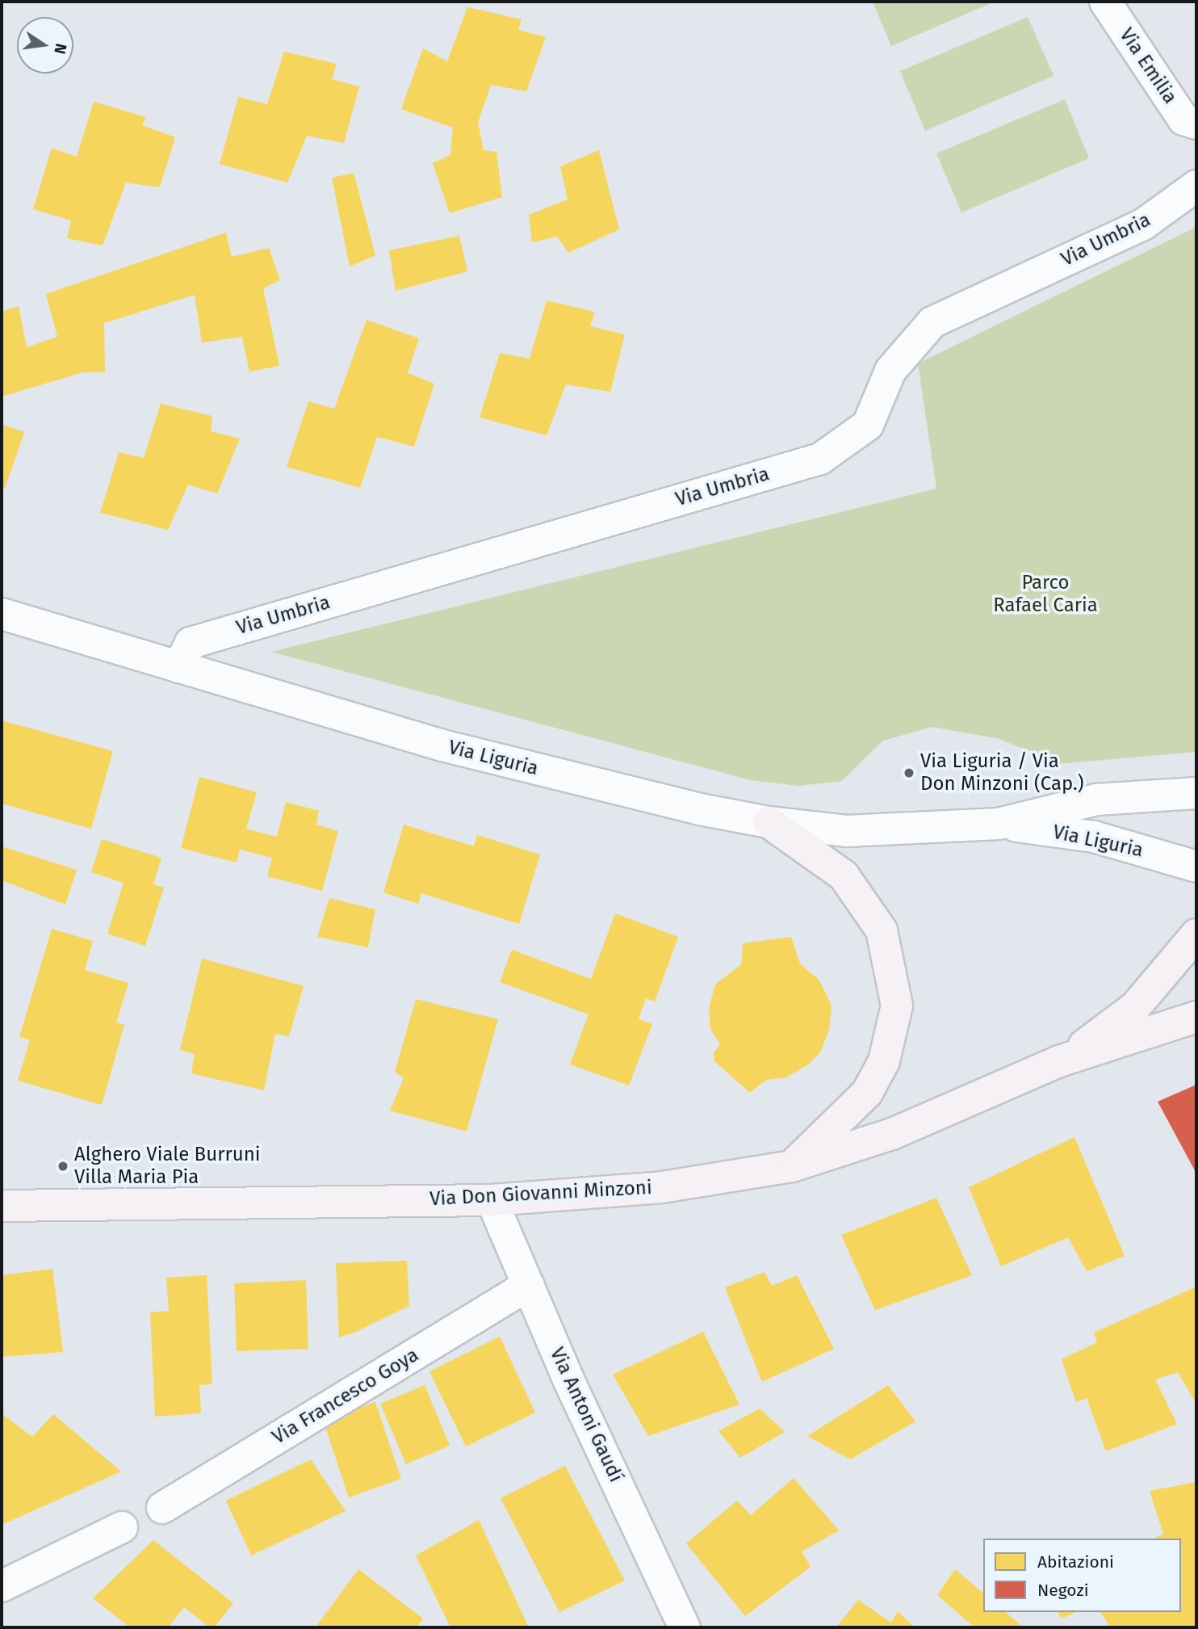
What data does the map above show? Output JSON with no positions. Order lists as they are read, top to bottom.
{
  "streets": {
    "main road": ["Via Don Giovanni Minzoni"],
    "street": [
      "Via Emilia",
      "Via Umbria",
      "Via Liguria",
      "Via Francesco Goya",
      "Via Antoni Gaudí"
    ]
  },
  "crossings": [
    ["Via Umbria", "Via Liguria"],
    ["Via Don Giovanni Minzoni", "Via Antoni Gaudí"],
    ["Via Francesco Goya", "Via Antoni Gaudí"]
  ],
  "parks": ["Parco Rafael Caria"],
  "places": ["Via Liguria / Via Don Minzoni (Cap.)", "Alghero Viale Burruni Villa Maria Pia"],
  "legend": ["Abitazioni", "Negozi"],
  "north": "right"
}
